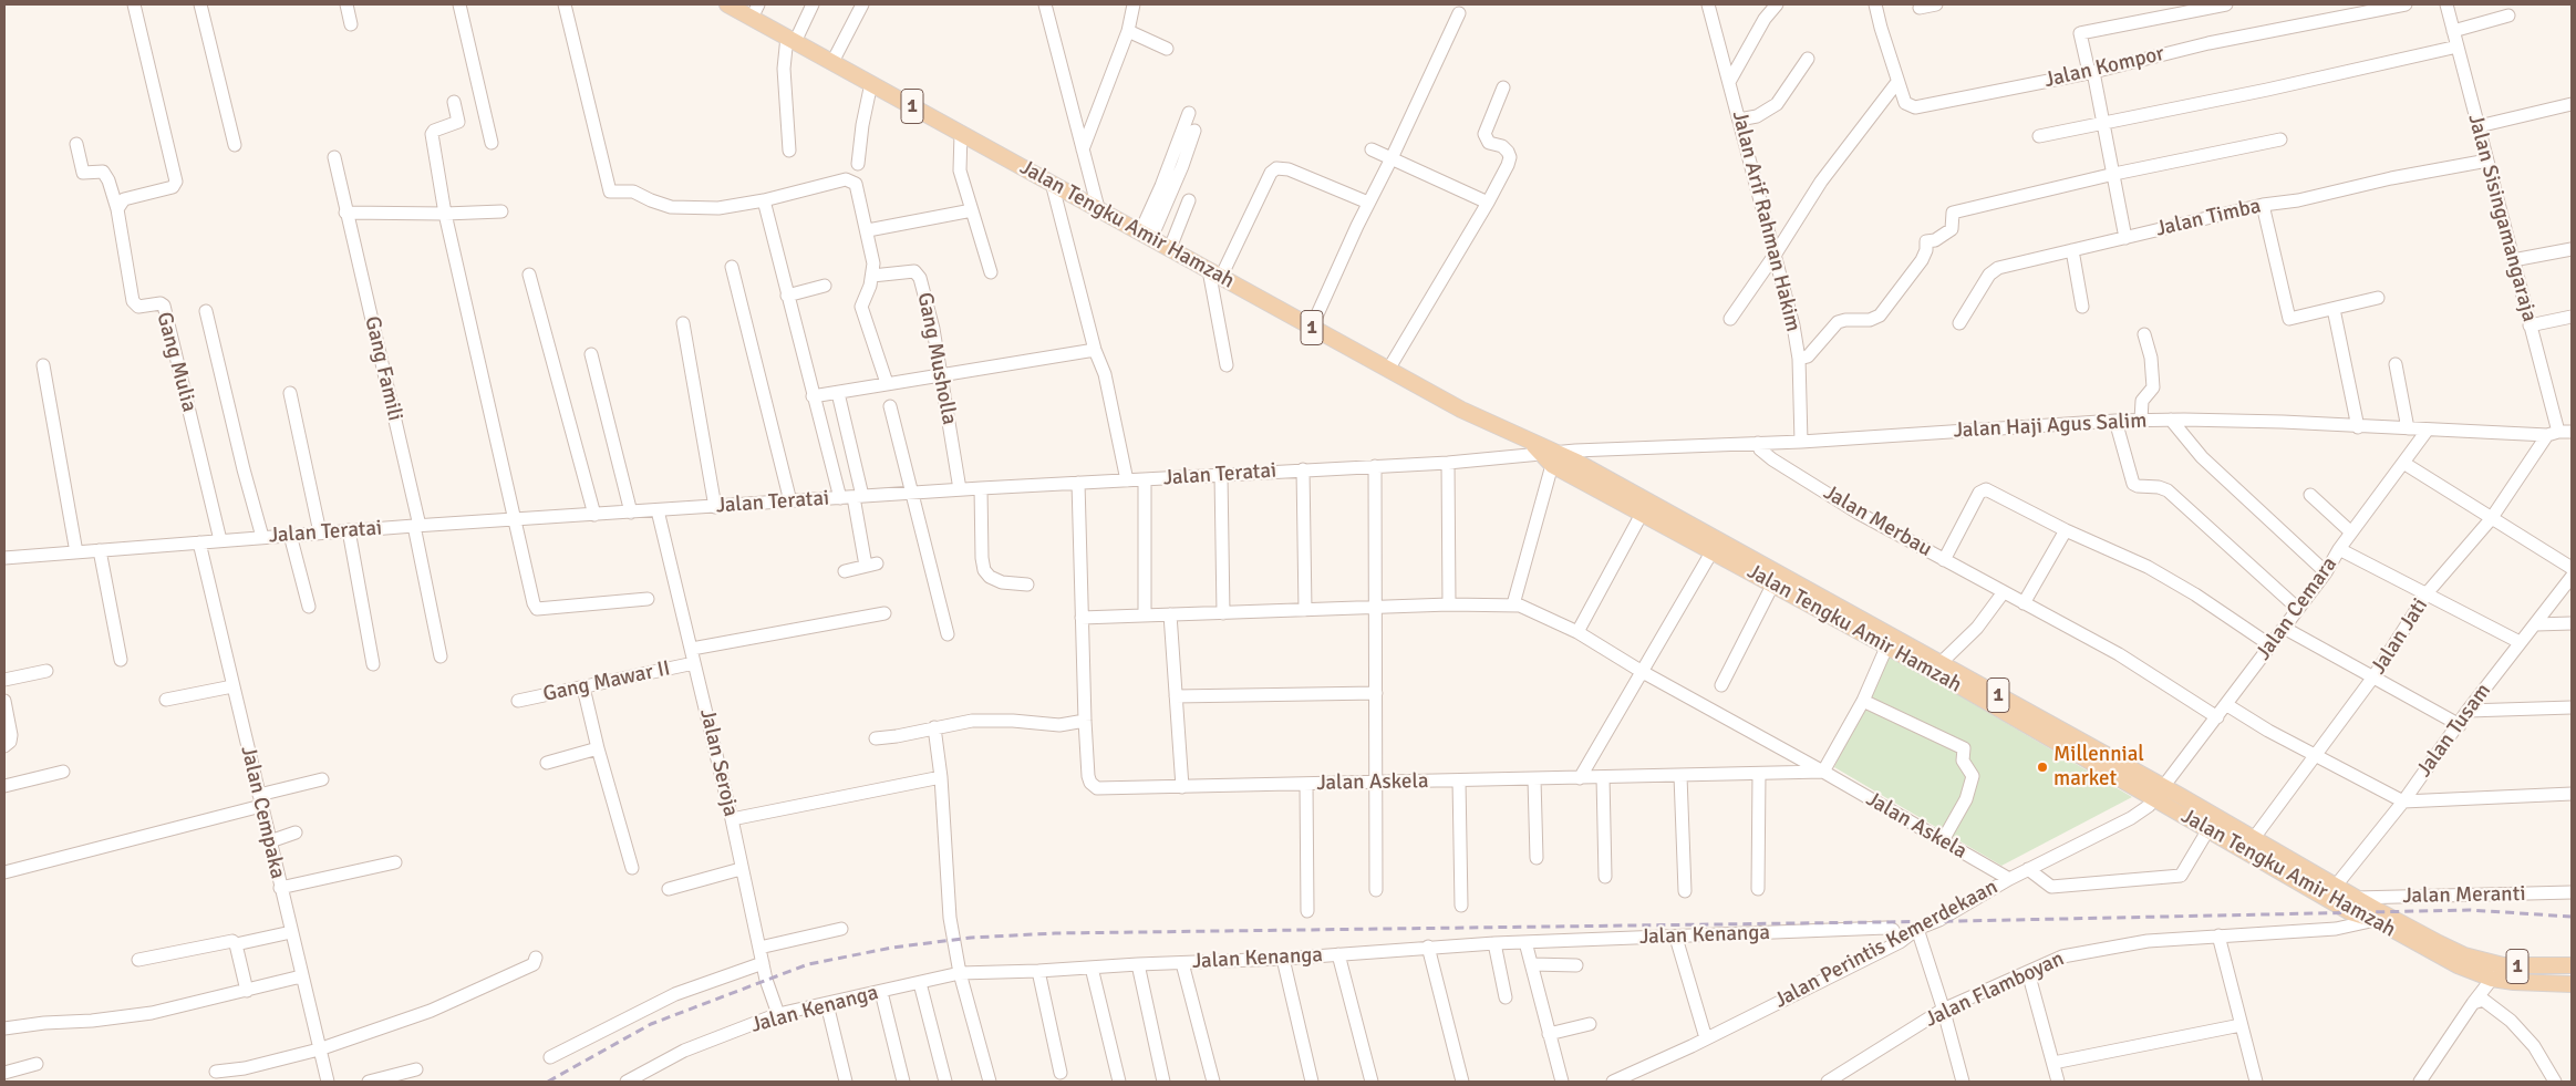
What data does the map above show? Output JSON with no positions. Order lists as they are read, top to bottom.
{
  "streets": {
    "main road": ["1", "Jalan Tengku Amir Hamzah"],
    "street": [
      "Jalan Kompor",
      "Jalan Timba",
      "Jalan Sisingamangaraja",
      "Jalan Arif Rahman Hakim",
      "Gang Musholla",
      "Gang Mulia",
      "Gang Famili",
      "Jalan Haji Agus Salim",
      "Jalan Teratai",
      "Jalan Merbau",
      "Jalan Cemara",
      "Jalan Jati",
      "Gang Mawar II",
      "Jalan Tusam",
      "Jalan Seroja",
      "Jalan Askela",
      "Jalan Cempaka",
      "Jalan Meranti",
      "Jalan Kenanga",
      "Jalan Perintis Kemerdekaan",
      "Jalan Flamboyan"
    ]
  },
  "crossings": [
    ["Jalan Timba", "Jalan Sisingamangaraja"],
    ["Jalan Sisingamangaraja", "Jalan Haji Agus Salim"],
    ["Jalan Sisingamangaraja", "Jalan Jati"],
    ["Jalan Arif Rahman Hakim", "Jalan Haji Agus Salim"],
    ["Jalan Tengku Amir Hamzah", "Jalan Haji Agus Salim"],
    ["Jalan Tengku Amir Hamzah", "Jalan Teratai"],
    ["Jalan Tengku Amir Hamzah", "Jalan Cemara"],
    ["Jalan Tengku Amir Hamzah", "Jalan Jati"],
    ["Jalan Tengku Amir Hamzah", "Jalan Tusam"],
    ["Jalan Tengku Amir Hamzah", "Jalan Meranti"],
    ["Jalan Tengku Amir Hamzah", "Jalan Perintis Kemerdekaan"],
    ["Jalan Tengku Amir Hamzah", "Jalan Flamboyan"],
    ["Gang Musholla", "Jalan Teratai"],
    ["Gang Mulia", "Jalan Teratai"],
    ["Gang Famili", "Jalan Teratai"],
    ["Jalan Haji Agus Salim", "Jalan Teratai"],
    ["Jalan Haji Agus Salim", "Jalan Merbau"],
    ["Jalan Haji Agus Salim", "Jalan Cemara"],
    ["Jalan Haji Agus Salim", "Jalan Jati"],
    ["Jalan Teratai", "Jalan Seroja"],
    ["Jalan Teratai", "Jalan Askela"],
    ["Jalan Teratai", "Jalan Cempaka"],
    ["Jalan Merbau", "Jalan Cemara"],
    ["Jalan Cemara", "Jalan Perintis Kemerdekaan"],
    ["Gang Mawar II", "Jalan Seroja"],
    ["Jalan Seroja", "Jalan Kenanga"],
    ["Jalan Askela", "Jalan Perintis Kemerdekaan"],
    ["Jalan Kenanga", "Jalan Perintis Kemerdekaan"]
  ],
  "places": ["Millennial market"]
}
